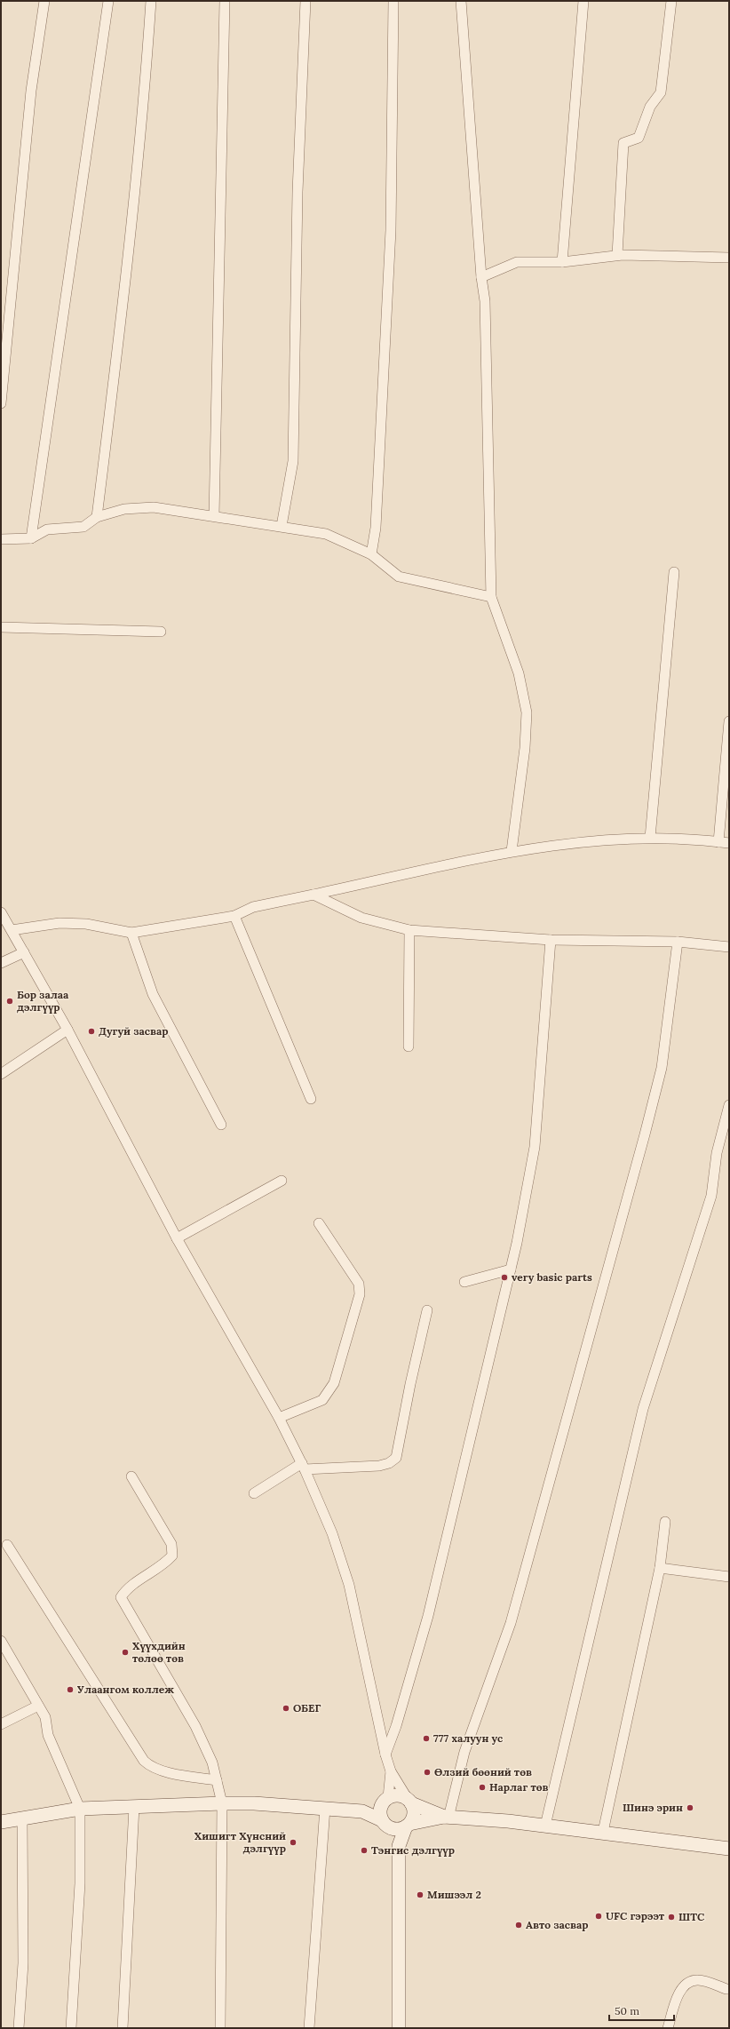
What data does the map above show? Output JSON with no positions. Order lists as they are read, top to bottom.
{
  "places": [
    "Бор залаа дэлгүүр",
    "Дугуй засвар",
    "very basic parts",
    "Хүүхдийн төлөө төв",
    "Улаангом коллеж",
    "ОБЕГ",
    "777 халуун ус",
    "Өлзий бөөний төв",
    "Нарлаг төв",
    "Шинэ эрин",
    "Хишигт Хүнсний дэлгүүр",
    "Тэнгис дэлгүүр",
    "Мишээл 2",
    "UFC гэрээт",
    "ШТС",
    "Авто засвар"
  ],
  "scale_bar": "50 m"
}
